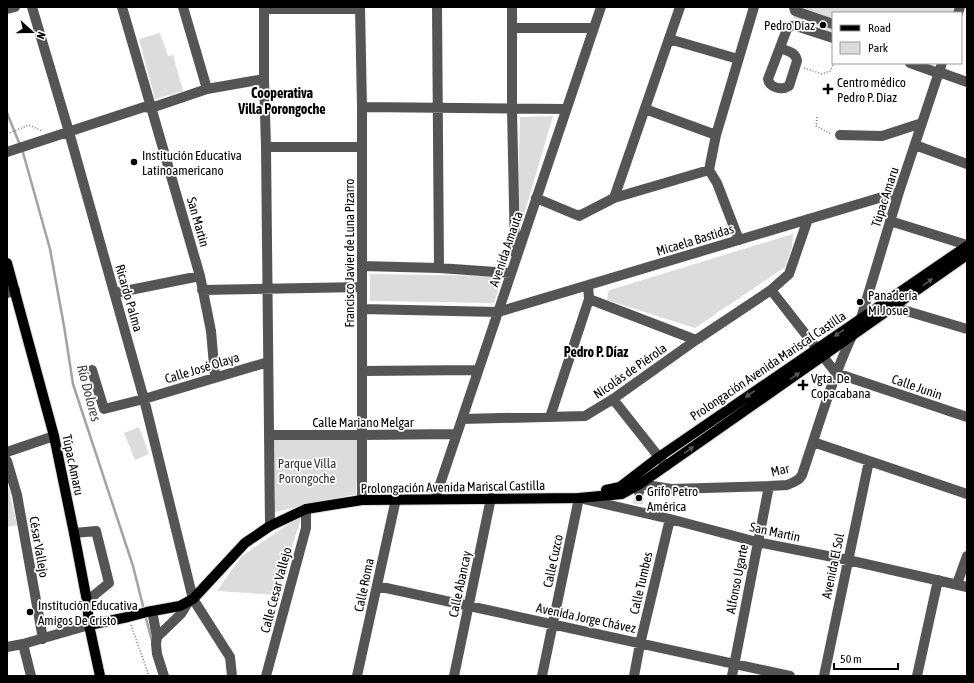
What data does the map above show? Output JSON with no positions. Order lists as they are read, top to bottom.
{
  "streets": {
    "main road": ["Túpac Amaru", "Prolongación Avenida Mariscal Castilla"],
    "street": [
      "San Martin",
      "Micaela Bastidas",
      "Avenida Amauta",
      "Francisco Javier de Luna Pizarro",
      "Ricardo Palma",
      "Calle José Olaya",
      "Nicolás de Piérola",
      "Calle Junin",
      "Calle Mariano Melgar",
      "Mar",
      "César Vallejo",
      "Calle Cuzco",
      "Avenida El Sol",
      "Alfonso Ugarte",
      "Calle Tumbes",
      "Calle Abancay",
      "Calle Roma",
      "Calle Cesar Vallejo",
      "Avenida Jorge Chávez"
    ]
  },
  "crossings": [
    ["Túpac Amaru", "Micaela Bastidas"],
    ["Túpac Amaru", "Prolongación Avenida Mariscal Castilla"],
    ["Túpac Amaru", "Mar"],
    ["San Martin", "Prolongación Avenida Mariscal Castilla"],
    ["San Martin", "Calle José Olaya"],
    ["San Martin", "Calle Cuzco"],
    ["San Martin", "Avenida El Sol"],
    ["San Martin", "Alfonso Ugarte"],
    ["San Martin", "Calle Tumbes"],
    ["Micaela Bastidas", "Avenida Amauta"],
    ["Micaela Bastidas", "Francisco Javier de Luna Pizarro"],
    ["Micaela Bastidas", "Nicolás de Piérola"],
    ["Avenida Amauta", "Prolongación Avenida Mariscal Castilla"],
    ["Avenida Amauta", "Nicolás de Piérola"],
    ["Avenida Amauta", "Calle Mariano Melgar"],
    ["Francisco Javier de Luna Pizarro", "Prolongación Avenida Mariscal Castilla"],
    ["Francisco Javier de Luna Pizarro", "Calle Mariano Melgar"],
    ["Ricardo Palma", "Prolongación Avenida Mariscal Castilla"],
    ["Ricardo Palma", "Calle José Olaya"],
    ["Prolongación Avenida Mariscal Castilla", "Mar"],
    ["Prolongación Avenida Mariscal Castilla", "César Vallejo"],
    ["Prolongación Avenida Mariscal Castilla", "Calle Cuzco"],
    ["Prolongación Avenida Mariscal Castilla", "Calle Abancay"],
    ["Prolongación Avenida Mariscal Castilla", "Calle Roma"],
    ["Prolongación Avenida Mariscal Castilla", "Calle Cesar Vallejo"],
    ["Calle Junin", "Mar"],
    ["Mar", "Alfonso Ugarte"],
    ["Calle Cuzco", "Avenida Jorge Chávez"],
    ["Alfonso Ugarte", "Avenida Jorge Chávez"],
    ["Calle Tumbes", "Avenida Jorge Chávez"],
    ["Calle Abancay", "Avenida Jorge Chávez"],
    ["Calle Roma", "Avenida Jorge Chávez"]
  ],
  "districts": ["Cooperativa Villa Porongoche", "Pedro P. Díaz"],
  "water": ["Río Dolores"],
  "parks": ["Parque Villa Porongoche"],
  "places": {
    "other": [
      "Pedro Díaz",
      "Institución Educativa Latinoamericano",
      "Panadería Mi Josue",
      "Grifo Petro América",
      "Institución Educativa Amigos De Cristo"
    ],
    "health": ["Centro médico Pedro P. Díaz", "Vgta. De Copacabana"]
  },
  "legend": ["Road", "Park"],
  "scale_bar": "50 m",
  "north": "right"
}
